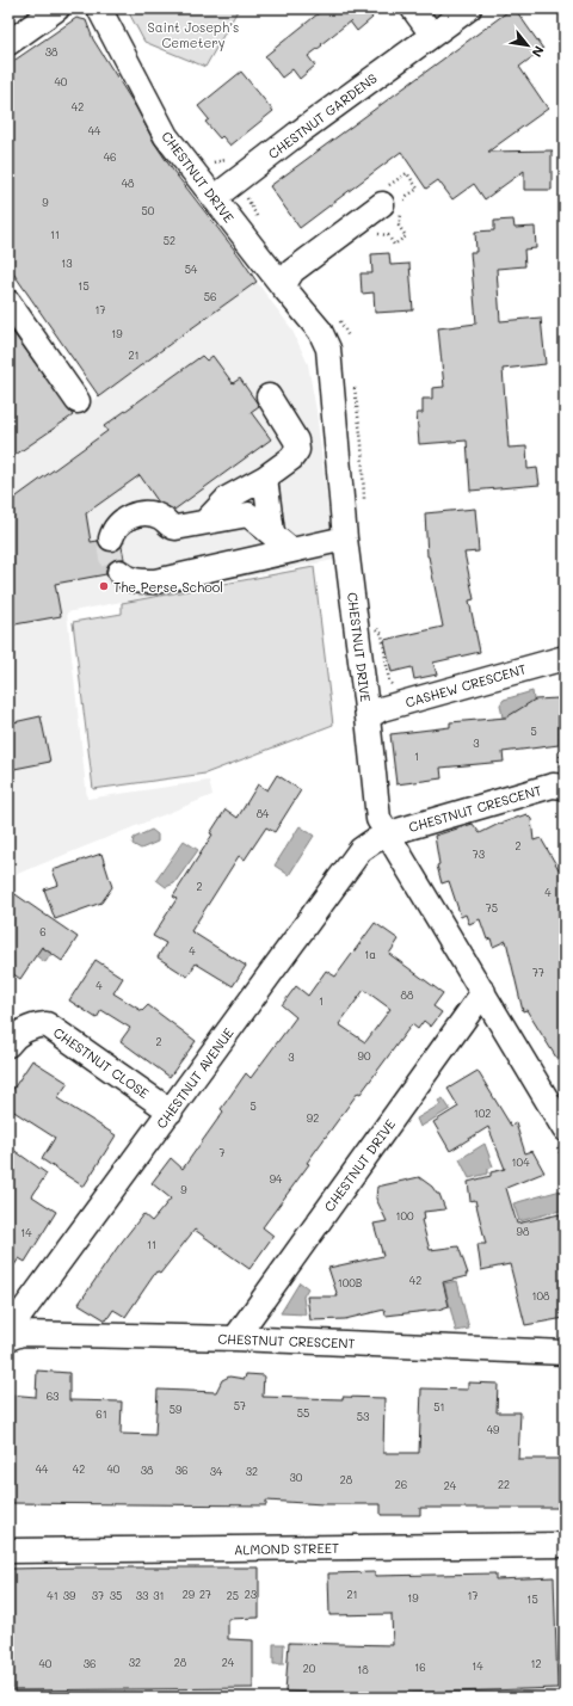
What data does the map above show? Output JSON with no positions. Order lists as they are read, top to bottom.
{
  "streets": {
    "street": [
      "CHESTNUT GARDENS",
      "CHESTNUT DRIVE",
      "CASHEW CRESCENT",
      "CHESTNUT CRESCENT",
      "CHESTNUT CLOSE",
      "CHESTNUT AVENUE",
      "ALMOND STREET"
    ]
  },
  "crossings": [
    ["CHESTNUT GARDENS", "CHESTNUT DRIVE"],
    ["CHESTNUT DRIVE", "CASHEW CRESCENT"],
    ["CHESTNUT DRIVE", "CHESTNUT CRESCENT"],
    ["CHESTNUT DRIVE", "CHESTNUT AVENUE"],
    ["CHESTNUT CRESCENT", "CHESTNUT AVENUE"],
    ["CHESTNUT CLOSE", "CHESTNUT AVENUE"]
  ],
  "parks": ["Saint Joseph’s Cemetery"],
  "places": ["The Perse School"],
  "house_numbers": [
    "38",
    "40",
    "42",
    "44",
    "46",
    "48",
    "9",
    "50",
    "11",
    "52",
    "13",
    "54",
    "15",
    "56",
    "17",
    "19",
    "21",
    "5",
    "3",
    "1",
    "84",
    "2",
    "73",
    "2",
    "4",
    "75",
    "6",
    "4",
    "1a",
    "77",
    "4",
    "88",
    "1",
    "2",
    "90",
    "3",
    "5",
    "102",
    "92",
    "7",
    "104",
    "94",
    "9",
    "100",
    "98",
    "14",
    "11",
    "42",
    "100B",
    "108",
    "63",
    "57",
    "51",
    "59",
    "55",
    "61",
    "53",
    "49",
    "44",
    "42",
    "40",
    "38",
    "36",
    "34",
    "32",
    "30",
    "28",
    "26",
    "22",
    "24",
    "29",
    "27",
    "23",
    "21",
    "41",
    "39",
    "37",
    "35",
    "33",
    "31",
    "25",
    "17",
    "19",
    "15",
    "32",
    "28",
    "24",
    "40",
    "36",
    "12",
    "14",
    "16",
    "20",
    "18"
  ],
  "north": "bottom right"
}
